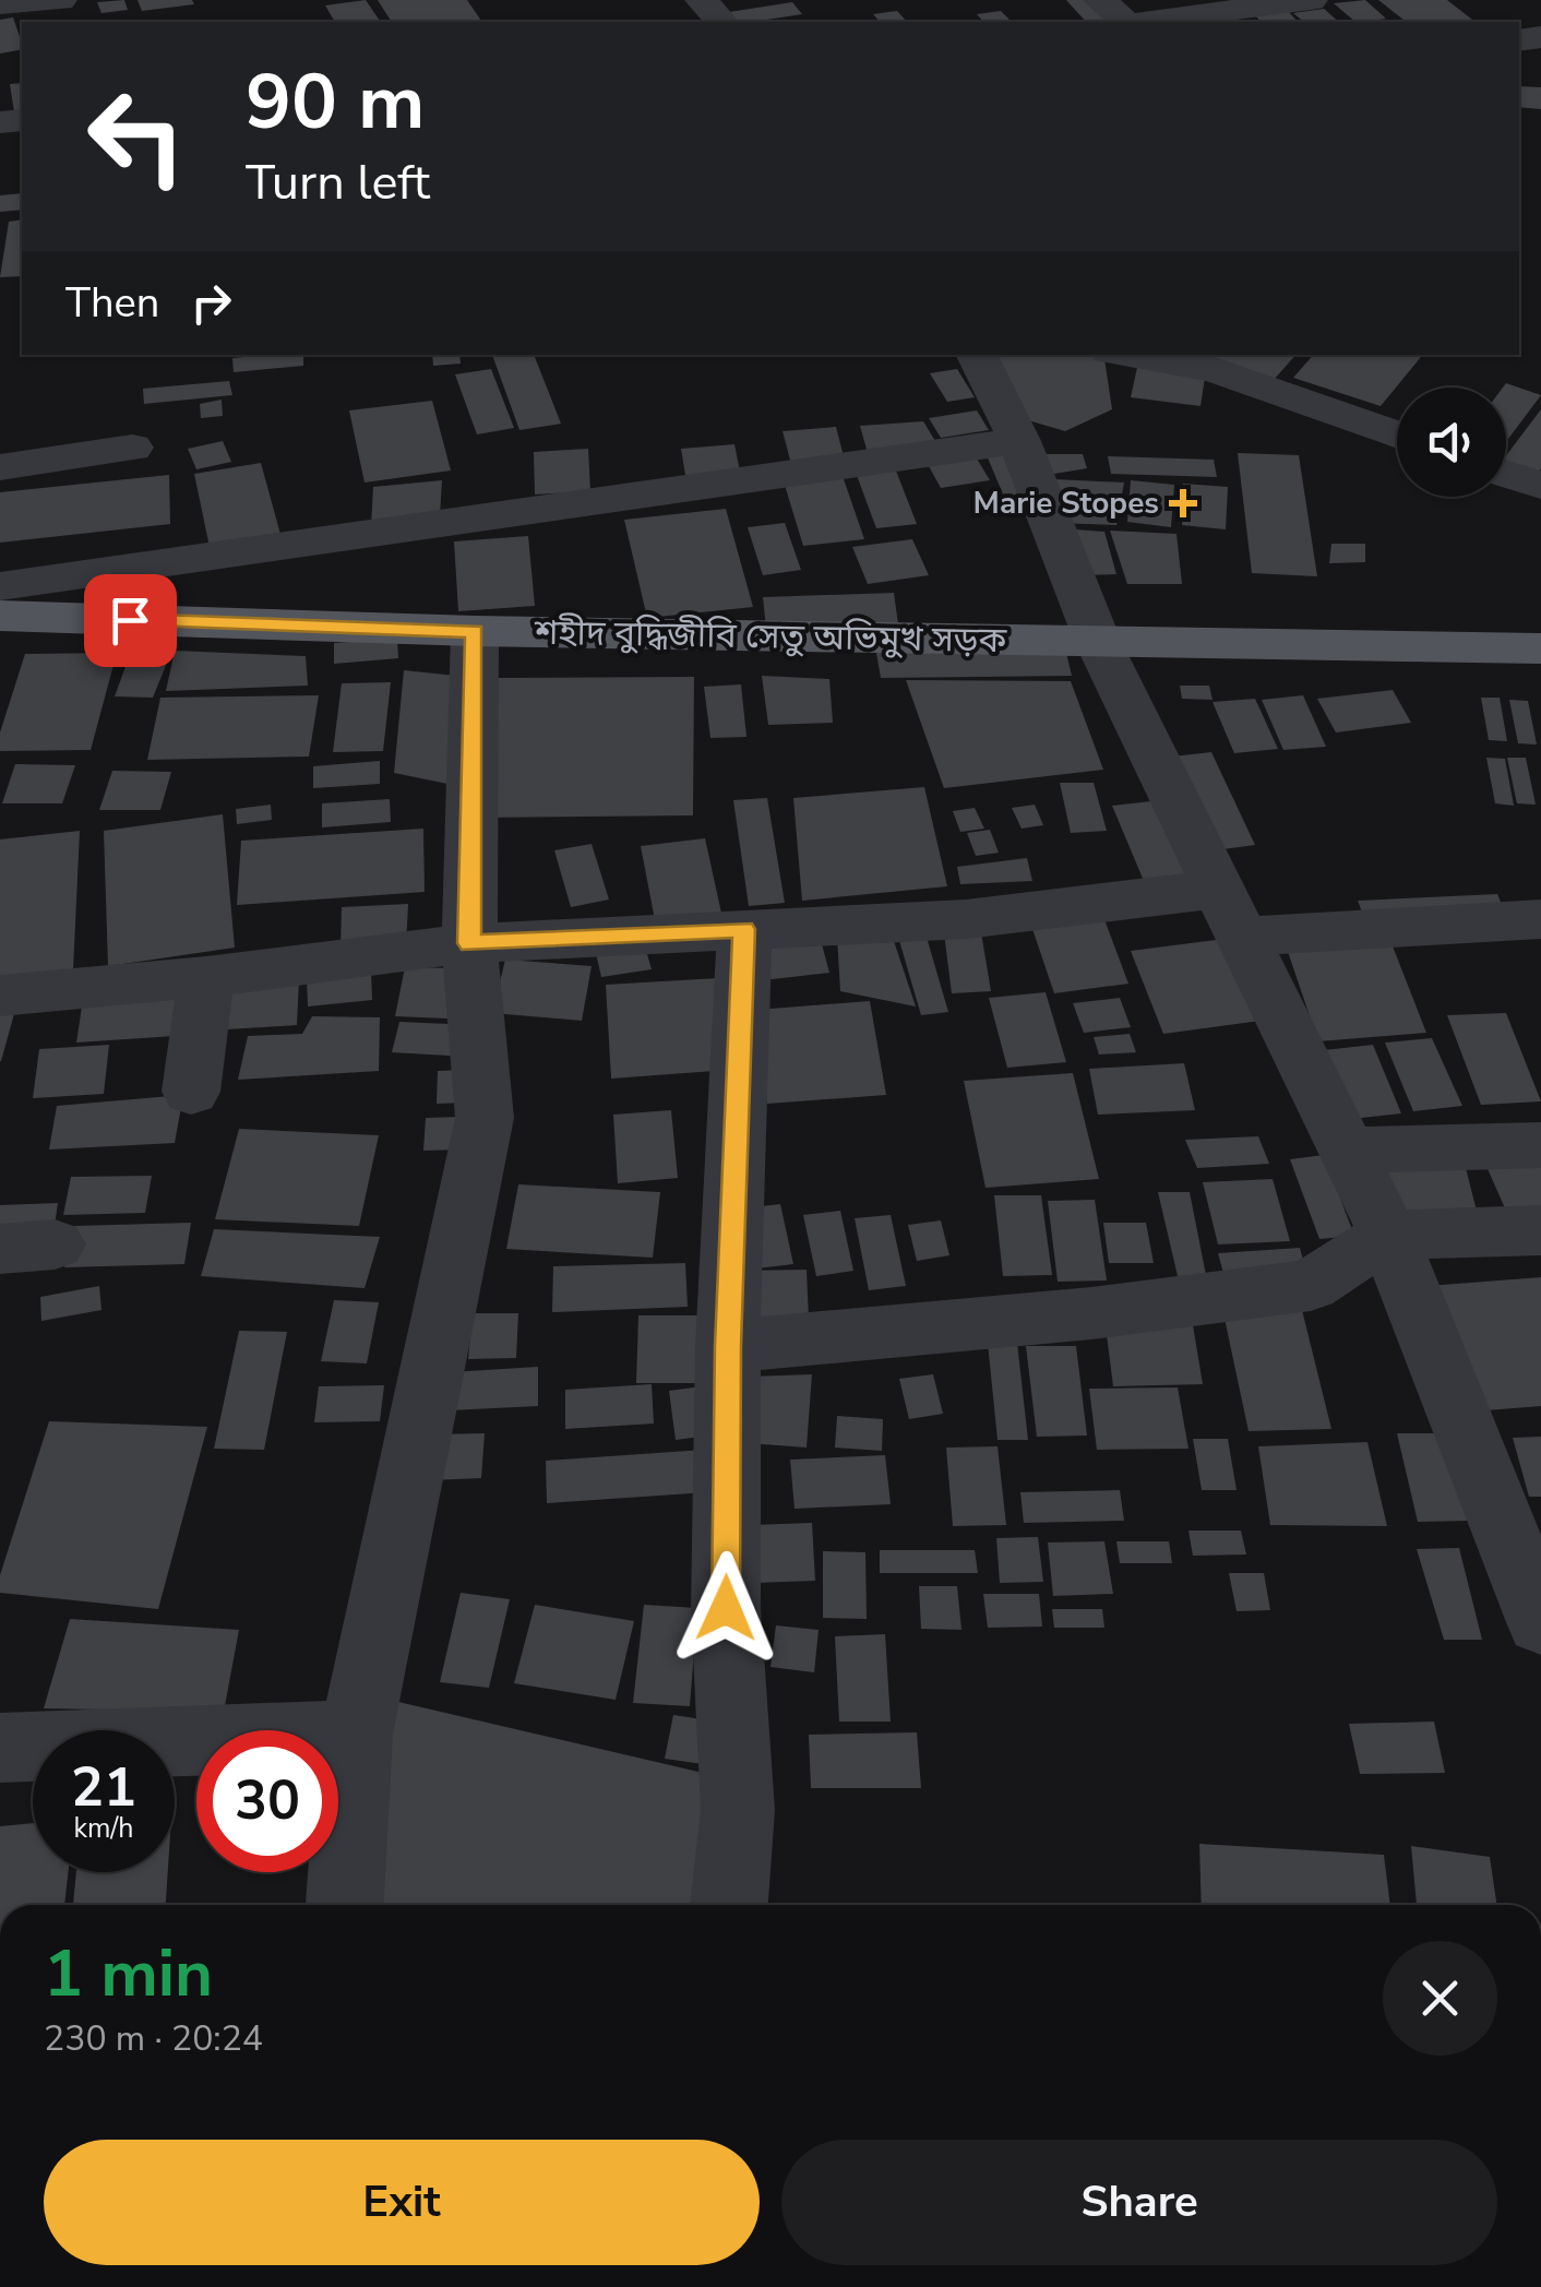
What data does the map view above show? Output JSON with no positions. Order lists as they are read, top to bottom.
{
  "streets": {
    "main road": ["শহীদ বুদ্ধিজীবি সেতু অভিমুখ সড়ক"]
  },
  "places": {
    "health": ["Marie Stopes"]
  },
  "page": {
    "turn": ["90 m", "Turn left"],
    "then": "Then",
    "speed": "21 km/h",
    "limit": "30",
    "heading": ["1 min", "230 m · 20:24"],
    "buttons": ["Exit", "Share"]
  }
}
